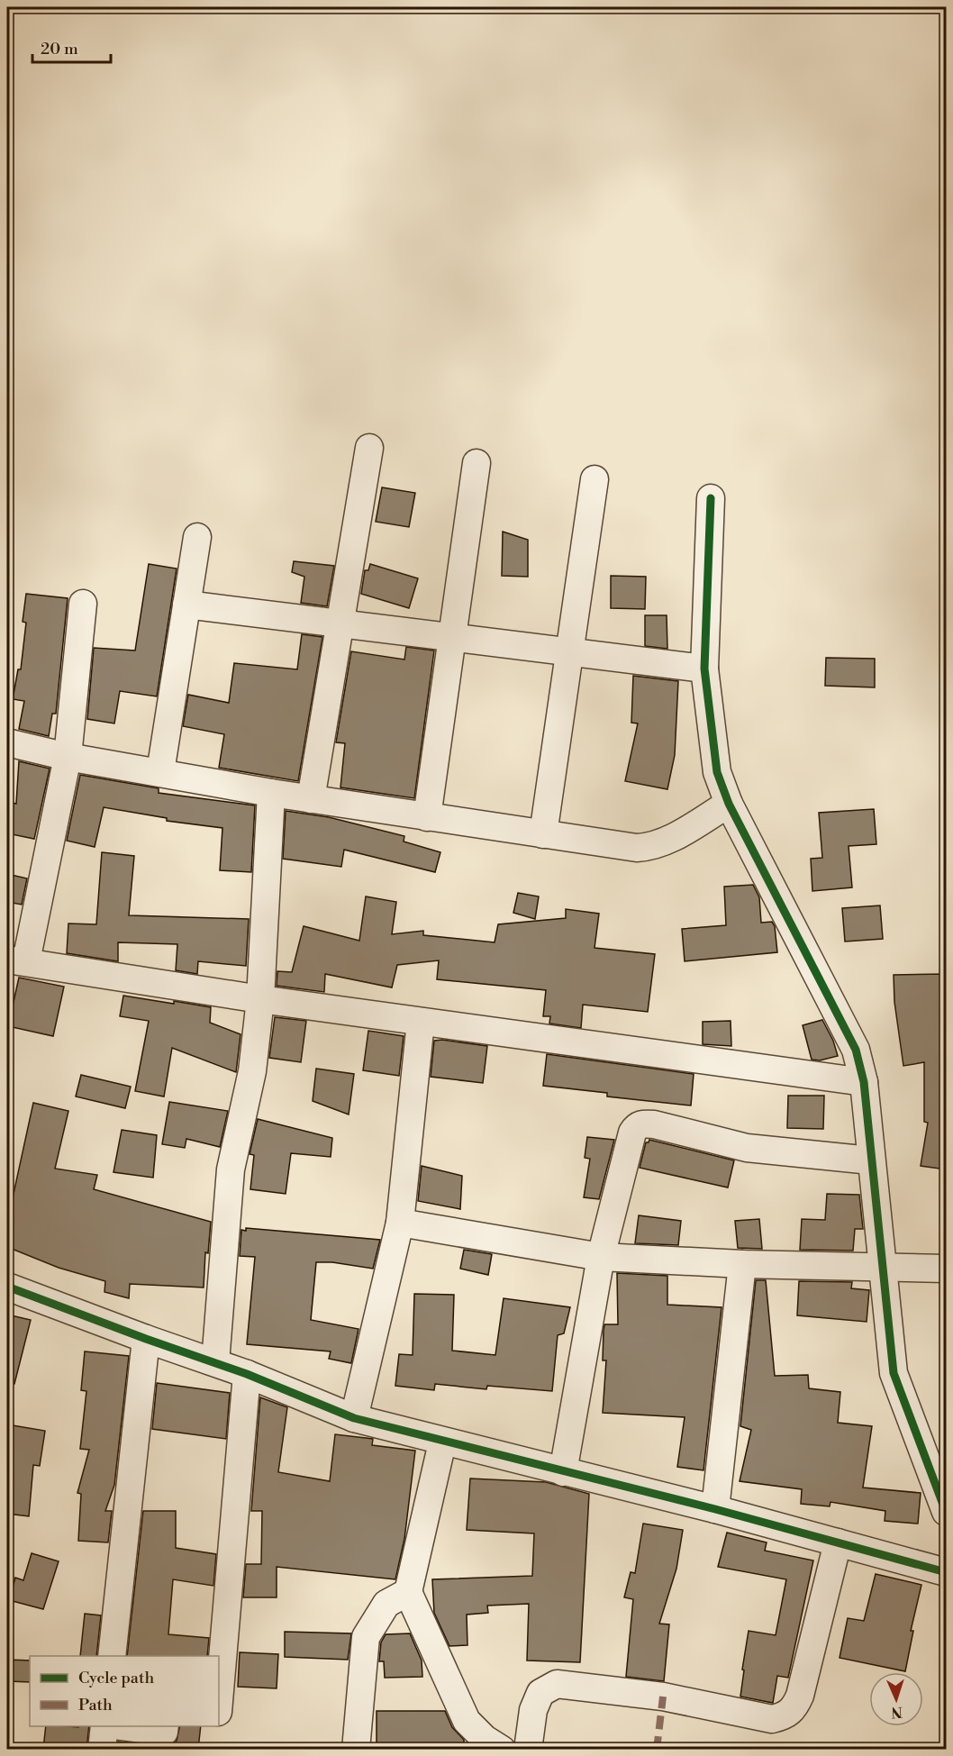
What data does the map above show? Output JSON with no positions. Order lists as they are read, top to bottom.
{
  "legend": ["Cycle path", "Path"],
  "scale_bar": "20 m",
  "north": "bottom"
}
